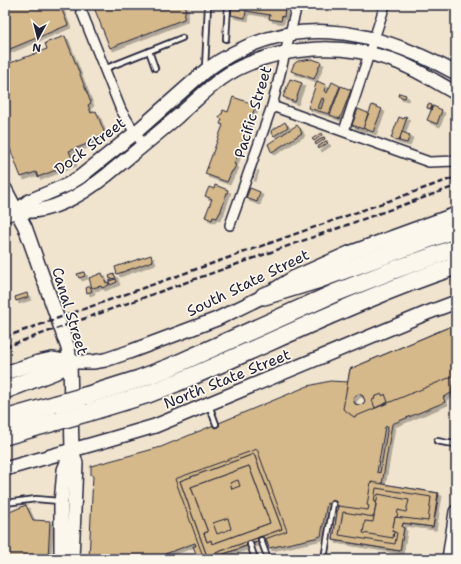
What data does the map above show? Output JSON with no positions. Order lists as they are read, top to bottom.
{
  "streets": {
    "street": [
      "Pacific Street",
      "Dock Street",
      "South State Street",
      "Canal Street",
      "North State Street"
    ]
  },
  "crossings": [
    ["Pacific Street", "Dock Street"],
    ["Dock Street", "Canal Street"],
    ["South State Street", "Canal Street"],
    ["Canal Street", "North State Street"]
  ],
  "north": "bottom"
}
